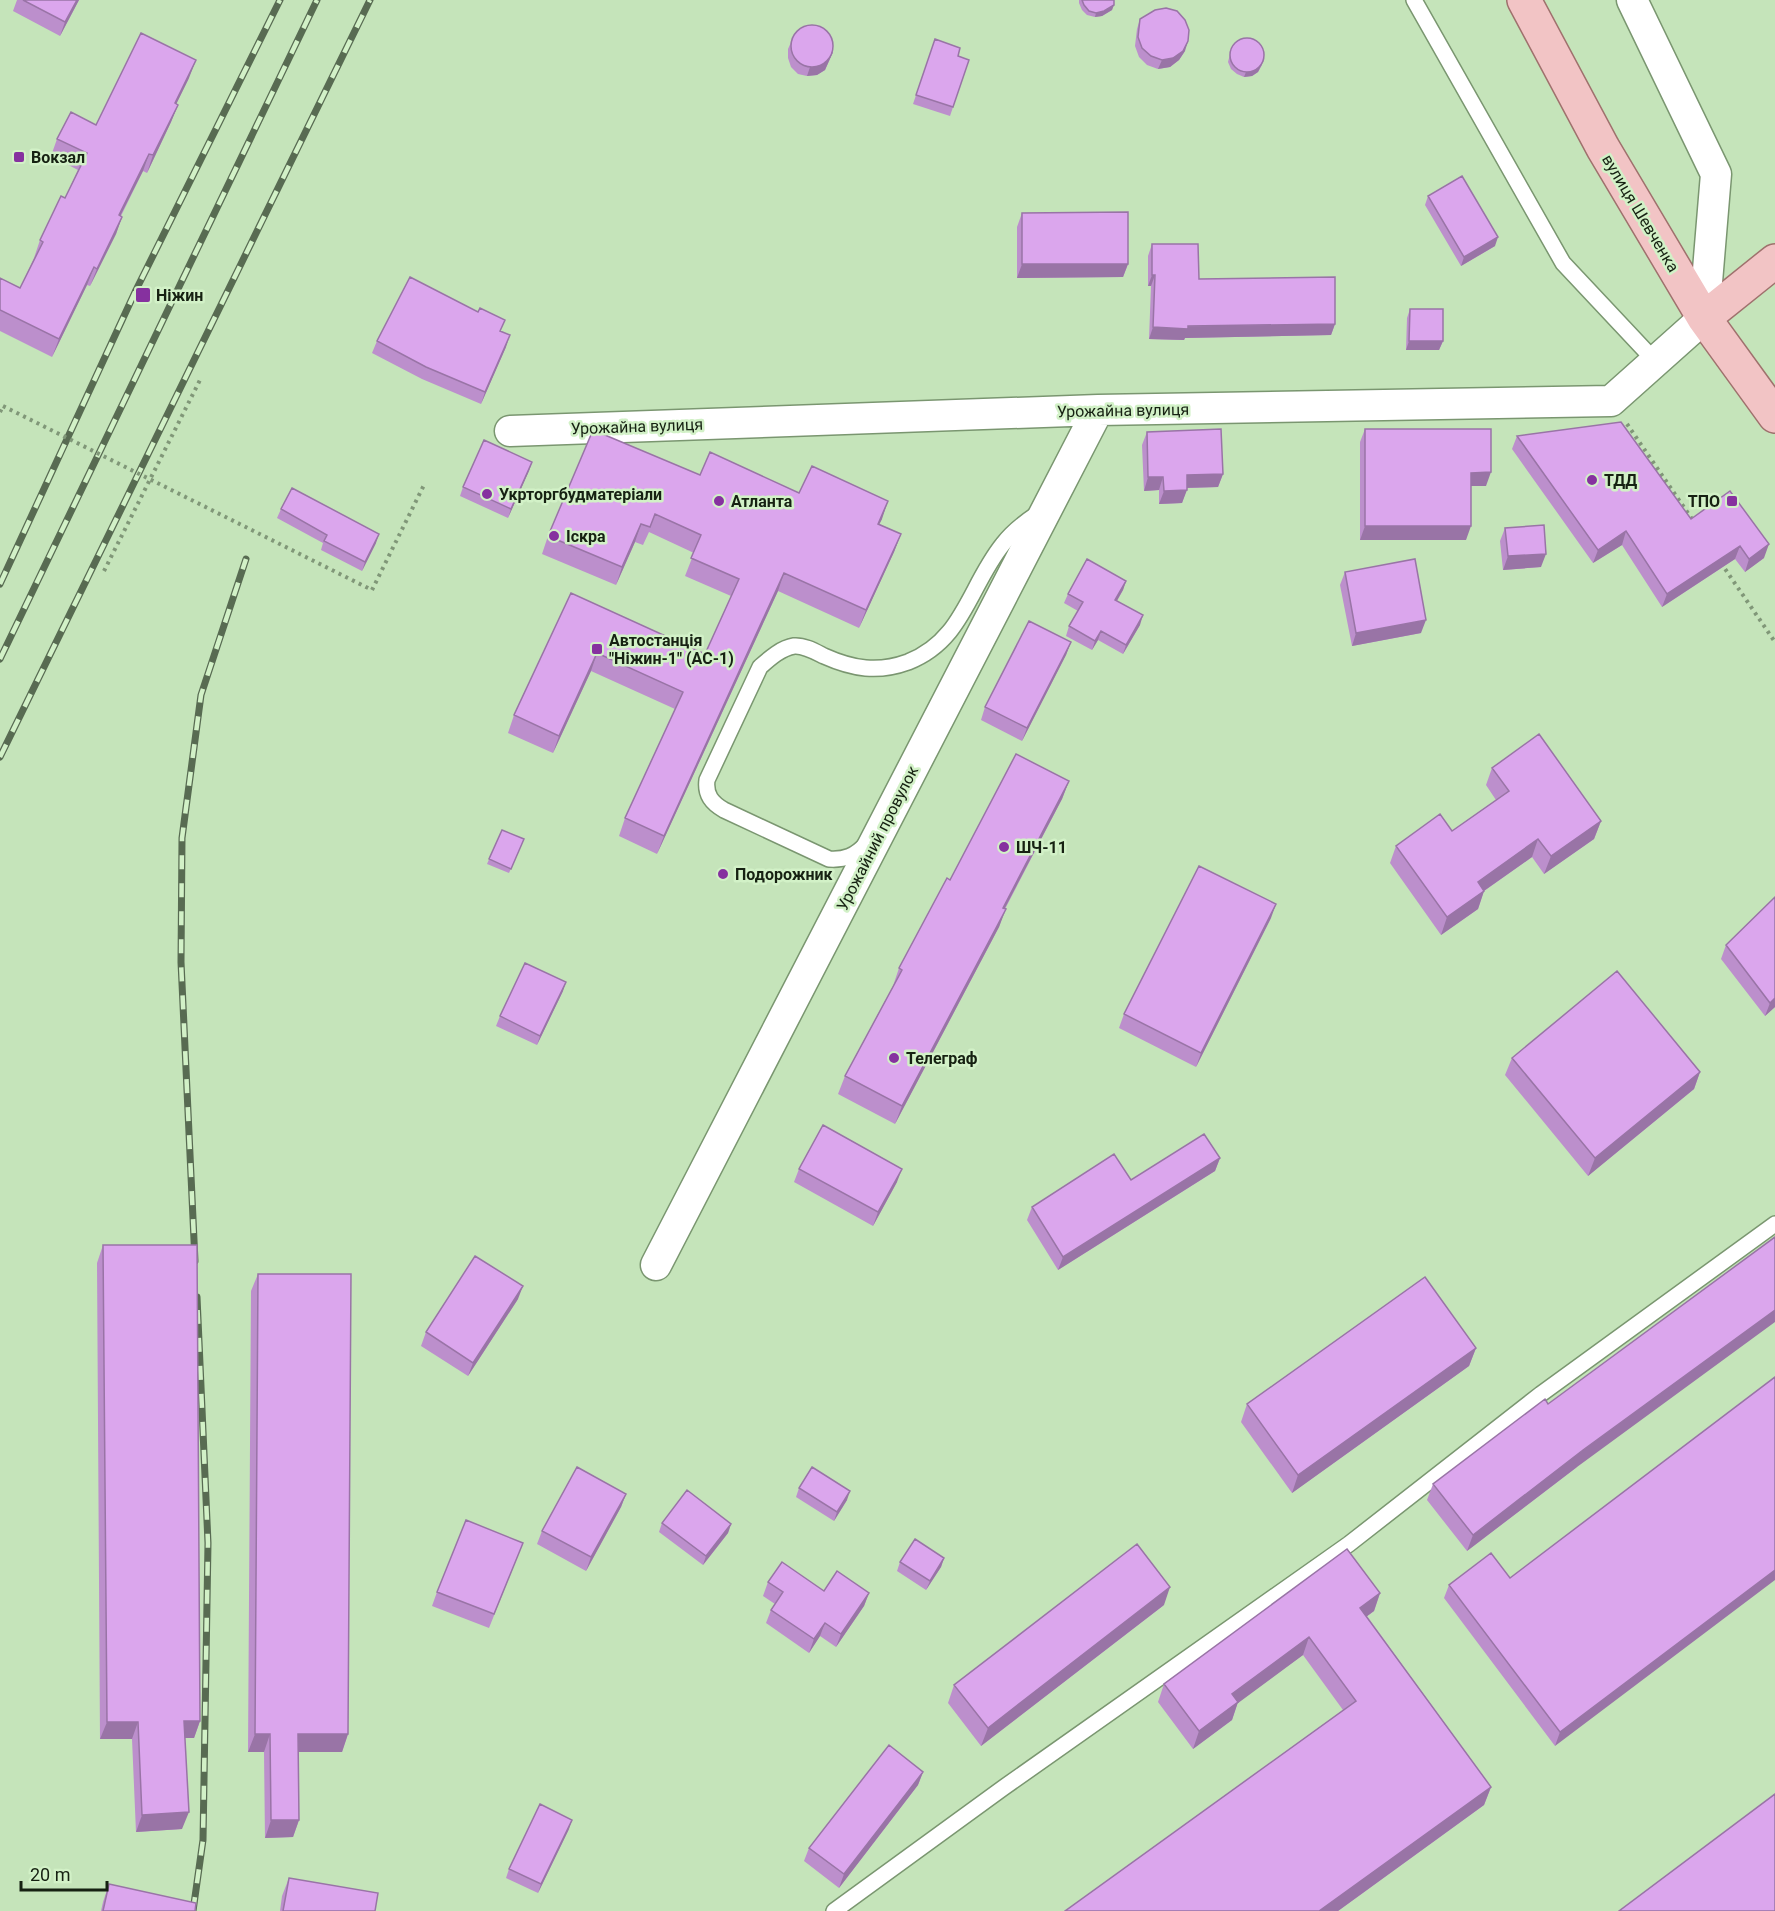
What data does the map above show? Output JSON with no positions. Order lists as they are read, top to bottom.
{
  "streets": {
    "main road": ["вулиця Шевченка"],
    "street": ["Урожайна вулиця", "Урожайний провулок"]
  },
  "crossings": [
    ["Урожайна вулиця", "Урожайний провулок"]
  ],
  "places": {
    "transit": [
      "Вокзал",
      "Ніжин",
      "ТПО",
      "Автостанція \"Ніжин-1\" (АС-1)"
    ],
    "other": [
      "ТДД",
      "Укрторгбудматеріали",
      "Атланта",
      "Іскра",
      "ШЧ-11",
      "Подорожник",
      "Телеграф"
    ]
  },
  "scale_bar": "20 m"
}
